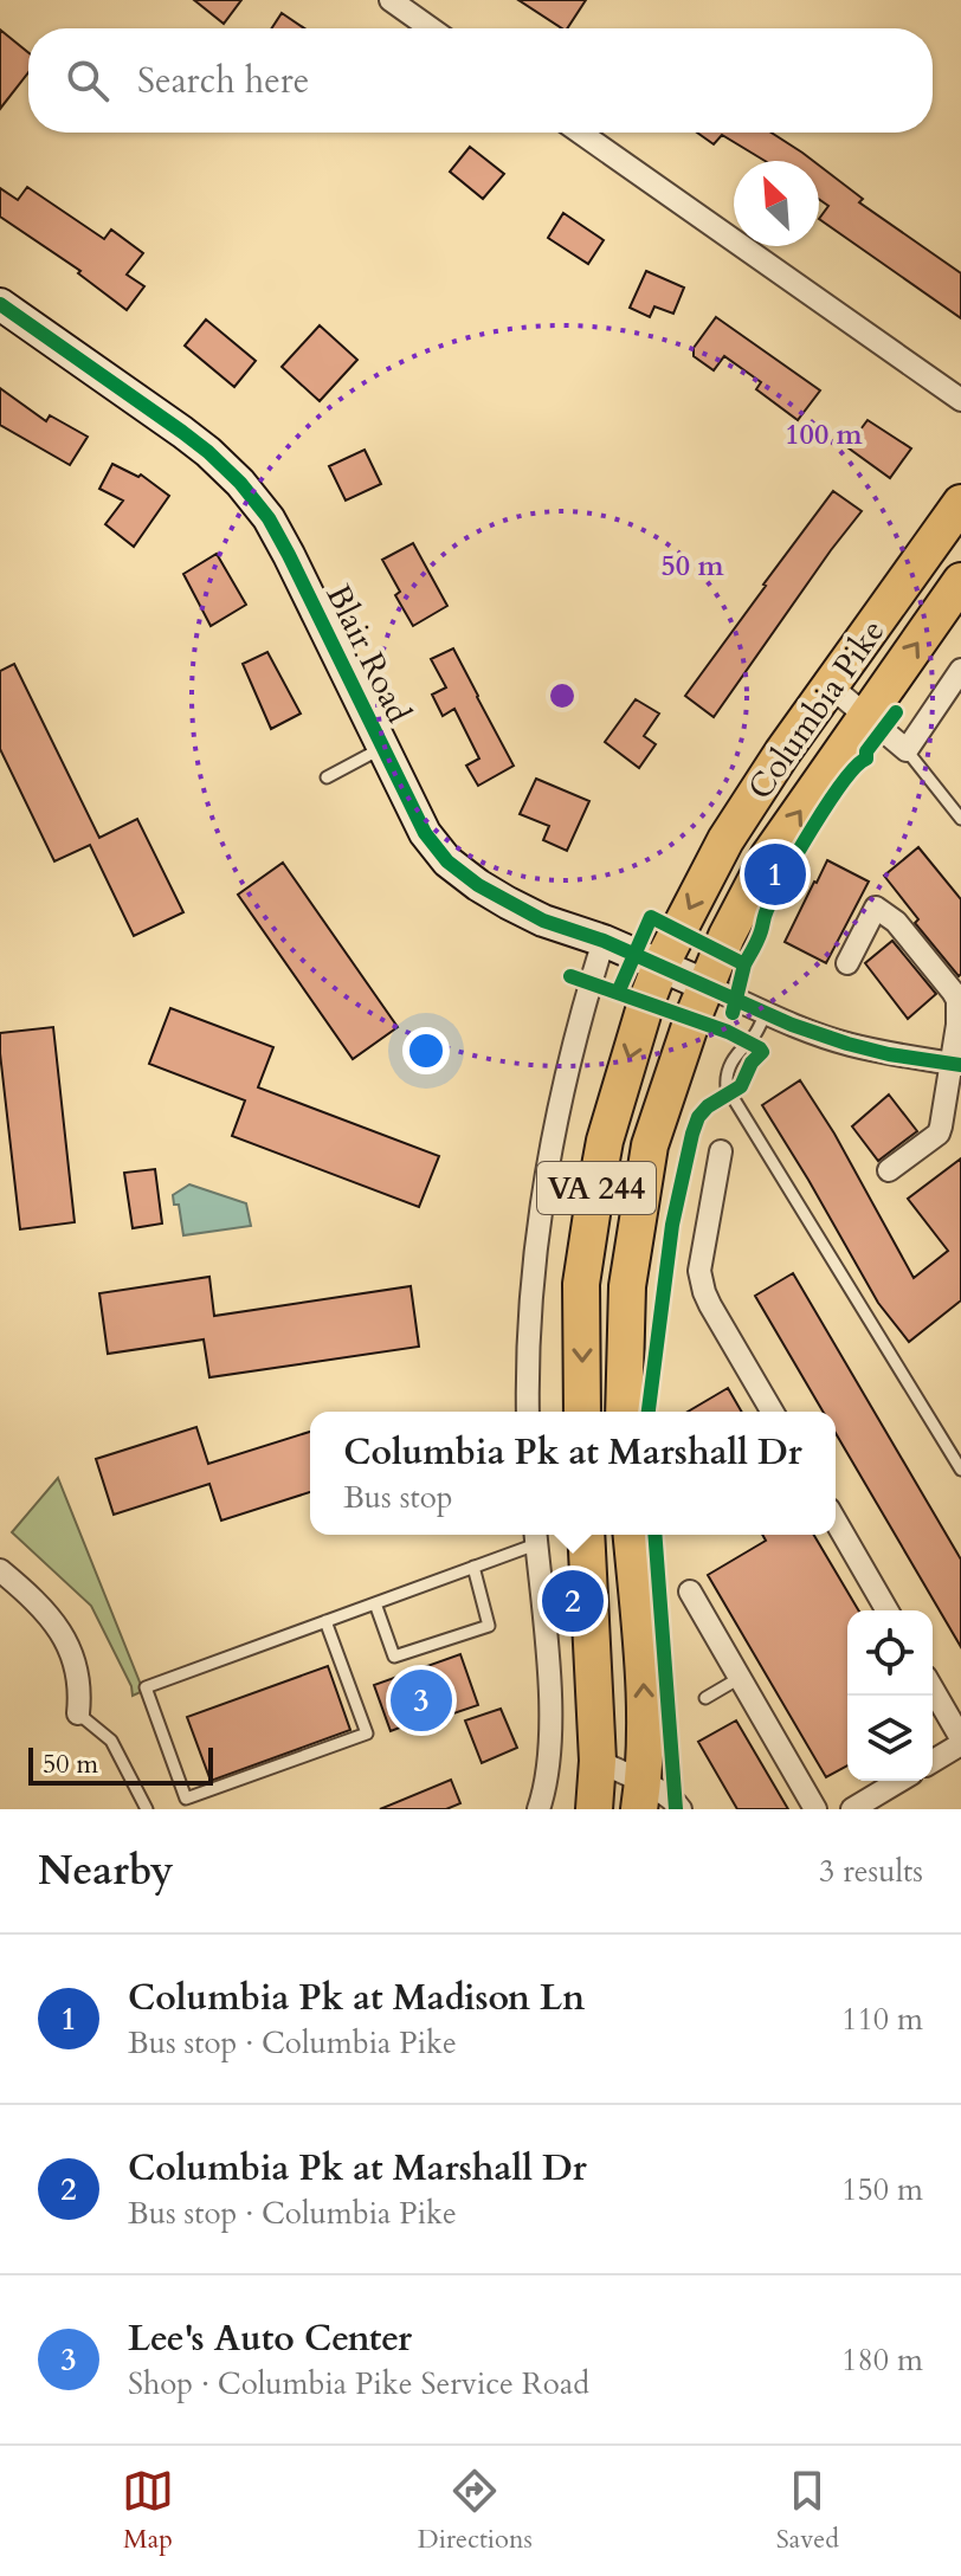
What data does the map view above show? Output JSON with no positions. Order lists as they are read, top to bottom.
{
  "streets": {
    "main road": ["Columbia Pike", "VA 244"],
    "street": ["Blair Road"]
  },
  "crossings": [
    ["Blair Road", "Columbia Pike"]
  ],
  "scale_bar": "50 m",
  "north": "top left",
  "page": {
    "search": "Search here",
    "pins": ["1", "2", "3"],
    "popup": ["Columbia Pk at Marshall Dr", "Bus stop"],
    "scale": "50 m",
    "heading": ["Nearby", "3 results"],
    "list": [
      {
        "mark": "1",
        "name": "Columbia Pk at Madison Ln",
        "note": "Bus stop · Columbia Pike",
        "value": "110 m"
      },
      {
        "mark": "2",
        "name": "Columbia Pk at Marshall Dr",
        "note": "Bus stop · Columbia Pike",
        "value": "150 m"
      },
      {
        "mark": "3",
        "name": "Lee's Auto Center",
        "note": "Shop · Columbia Pike Service Road",
        "value": "180 m"
      }
    ],
    "nav": ["Map", "Directions", "Saved"]
  },
  "rings": ["100 m", "50 m"]
}
